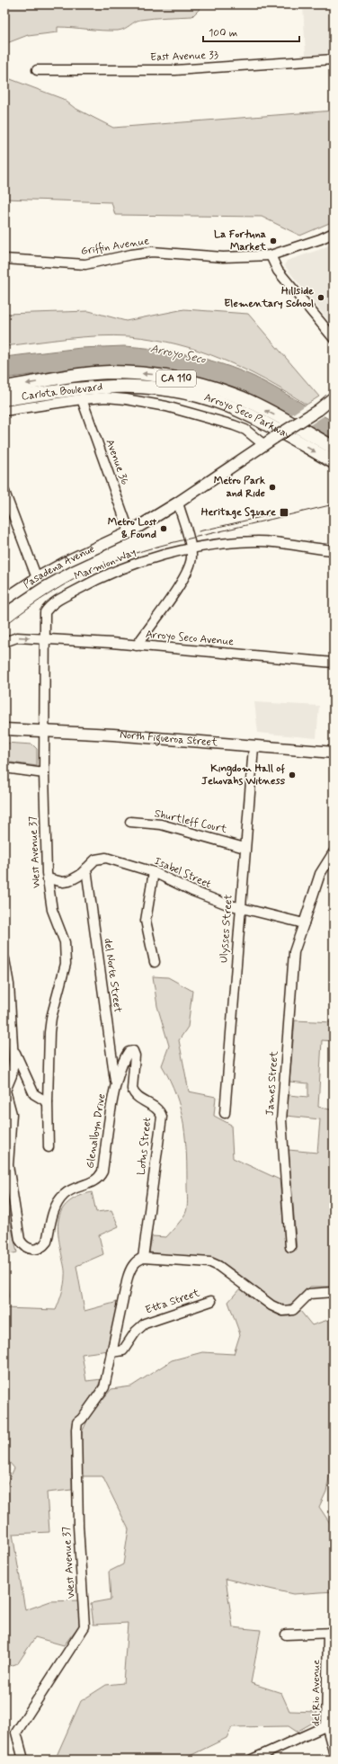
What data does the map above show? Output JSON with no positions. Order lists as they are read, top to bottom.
{
  "streets": {
    "highway": ["CA 110", "Arroyo Seco Parkway"],
    "main road": ["Pasadena Avenue", "North Figueroa Street"],
    "street": [
      "East Avenue 33",
      "Griffin Avenue",
      "Carlota Boulevard",
      "Avenue 36",
      "Marmion Way",
      "Arroyo Seco Avenue",
      "Shurtleff Court",
      "West Avenue 37",
      "Isabel Street",
      "Ulysses Street",
      "del Norte Street",
      "James Street",
      "Glenalbyn Drive",
      "Lotus Street",
      "Etta Street",
      "del Rio Avenue"
    ]
  },
  "crossings": [
    ["Carlota Boulevard", "Avenue 36"],
    ["Carlota Boulevard", "Pasadena Avenue"],
    ["Avenue 36", "Pasadena Avenue"],
    ["Marmion Way", "Arroyo Seco Avenue"],
    ["Marmion Way", "West Avenue 37"],
    ["Arroyo Seco Avenue", "West Avenue 37"],
    ["North Figueroa Street", "West Avenue 37"],
    ["North Figueroa Street", "Ulysses Street"],
    ["Shurtleff Court", "Ulysses Street"],
    ["West Avenue 37", "Isabel Street"],
    ["West Avenue 37", "Lotus Street"],
    ["West Avenue 37", "Etta Street"],
    ["Isabel Street", "Ulysses Street"],
    ["Isabel Street", "del Norte Street"],
    ["Isabel Street", "James Street"],
    ["del Norte Street", "Glenalbyn Drive"],
    ["Glenalbyn Drive", "Lotus Street"]
  ],
  "water": ["Arroyo Seco"],
  "places": {
    "other": [
      "La Fortuna Market",
      "Hillside Elementary School",
      "Metro Park and Ride",
      "Metro Lost & Found",
      "Kingdom Hall of Jehovahs Witness"
    ],
    "transit": ["Heritage Square"]
  },
  "scale_bar": "100 m"
}
